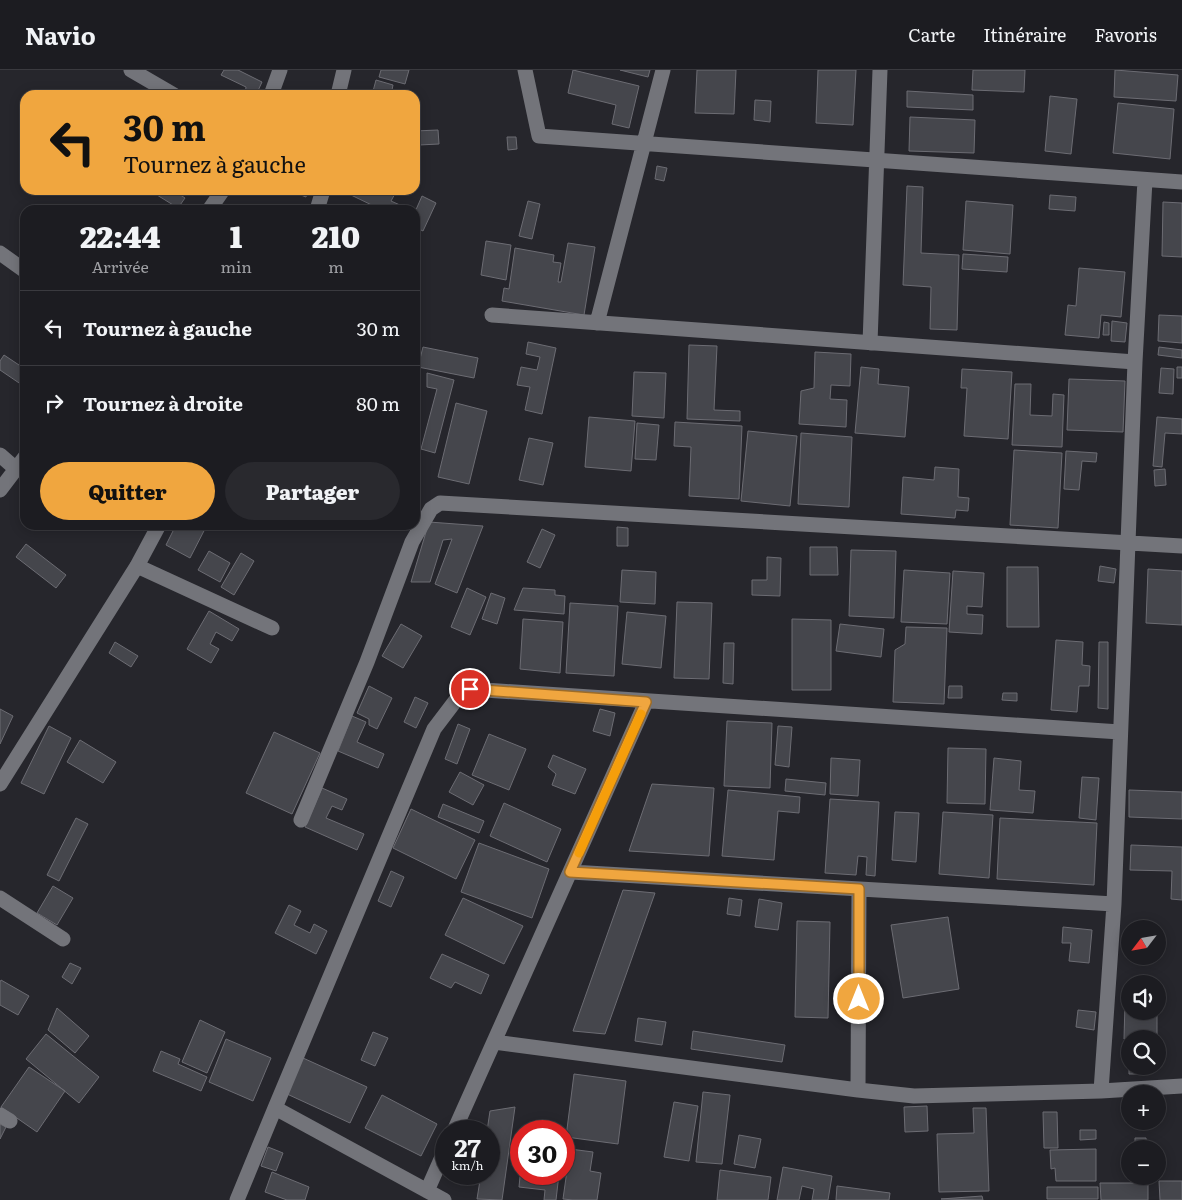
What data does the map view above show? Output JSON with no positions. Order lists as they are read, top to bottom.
{
  "north": "bottom left",
  "page": {
    "header": "Navio",
    "nav": ["Carte", "Itinéraire", "Favoris"],
    "turn": ["30 m", "Tournez à gauche"],
    "eta": [
      "22:44",
      "Arrivée",
      "1",
      "min",
      "210",
      "m"
    ],
    "list": [
      {
        "name": "Tournez à gauche",
        "value": "30 m"
      },
      {
        "name": "Tournez à droite",
        "value": "80 m"
      }
    ],
    "buttons": ["Quitter", "Partager"],
    "map_buttons": ["+", "−"],
    "speed": "27 km/h",
    "limit": "30"
  }
}
